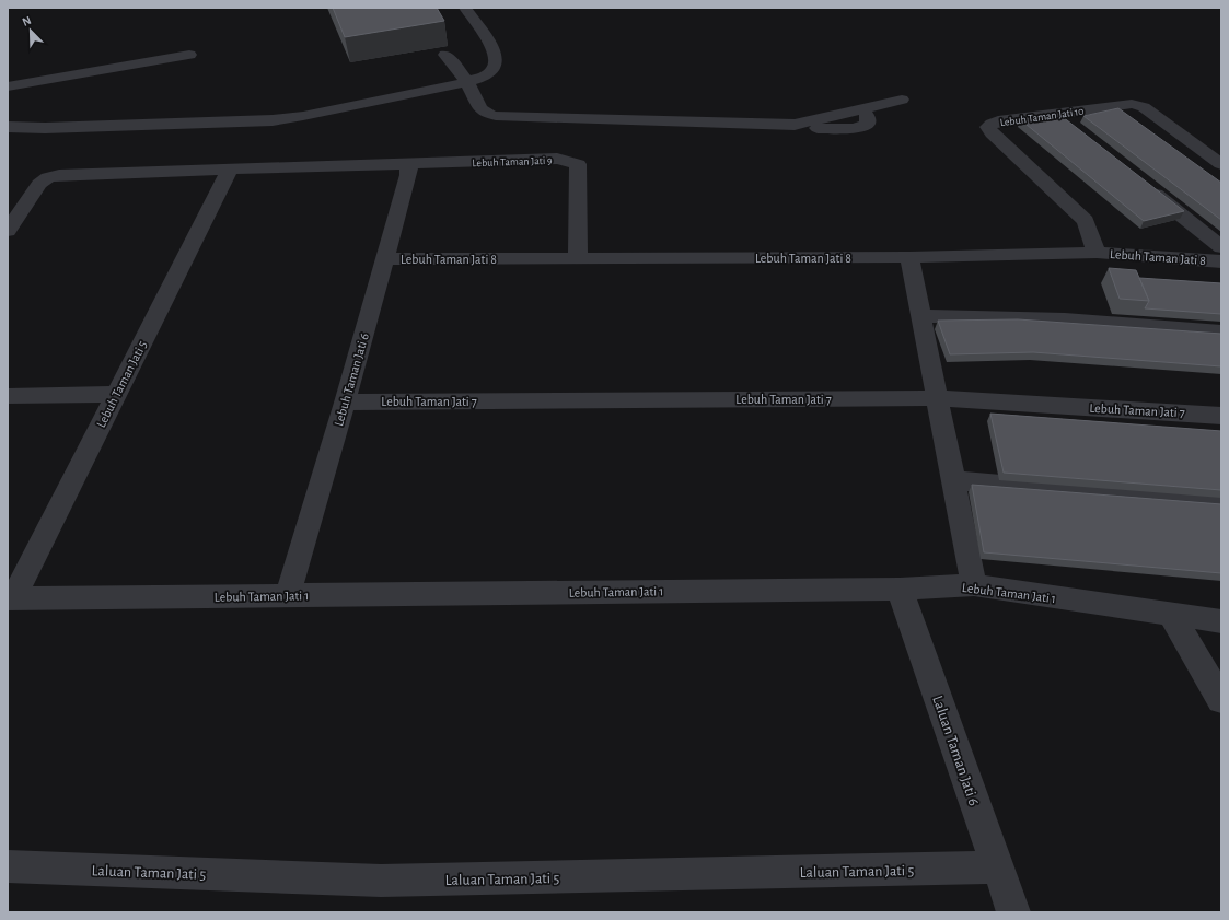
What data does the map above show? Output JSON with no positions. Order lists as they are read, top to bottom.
{
  "streets": {
    "street": [
      "Lebuh Taman Jati 10",
      "Lebuh Taman Jati 9",
      "Lebuh Taman Jati 8",
      "Lebuh Taman Jati 6",
      "Lebuh Taman Jati 5",
      "Lebuh Taman Jati 7",
      "Lebuh Taman Jati 1",
      "Laluan Taman Jati 6",
      "Laluan Taman Jati 5"
    ]
  },
  "crossings": [
    ["Lebuh Taman Jati 10", "Lebuh Taman Jati 8"],
    ["Lebuh Taman Jati 9", "Lebuh Taman Jati 8"],
    ["Lebuh Taman Jati 9", "Lebuh Taman Jati 6"],
    ["Lebuh Taman Jati 8", "Lebuh Taman Jati 6"],
    ["Lebuh Taman Jati 6", "Lebuh Taman Jati 7"],
    ["Lebuh Taman Jati 6", "Lebuh Taman Jati 1"],
    ["Lebuh Taman Jati 5", "Lebuh Taman Jati 1"],
    ["Lebuh Taman Jati 1", "Laluan Taman Jati 6"],
    ["Laluan Taman Jati 6", "Laluan Taman Jati 5"]
  ],
  "north": "top left"
}
